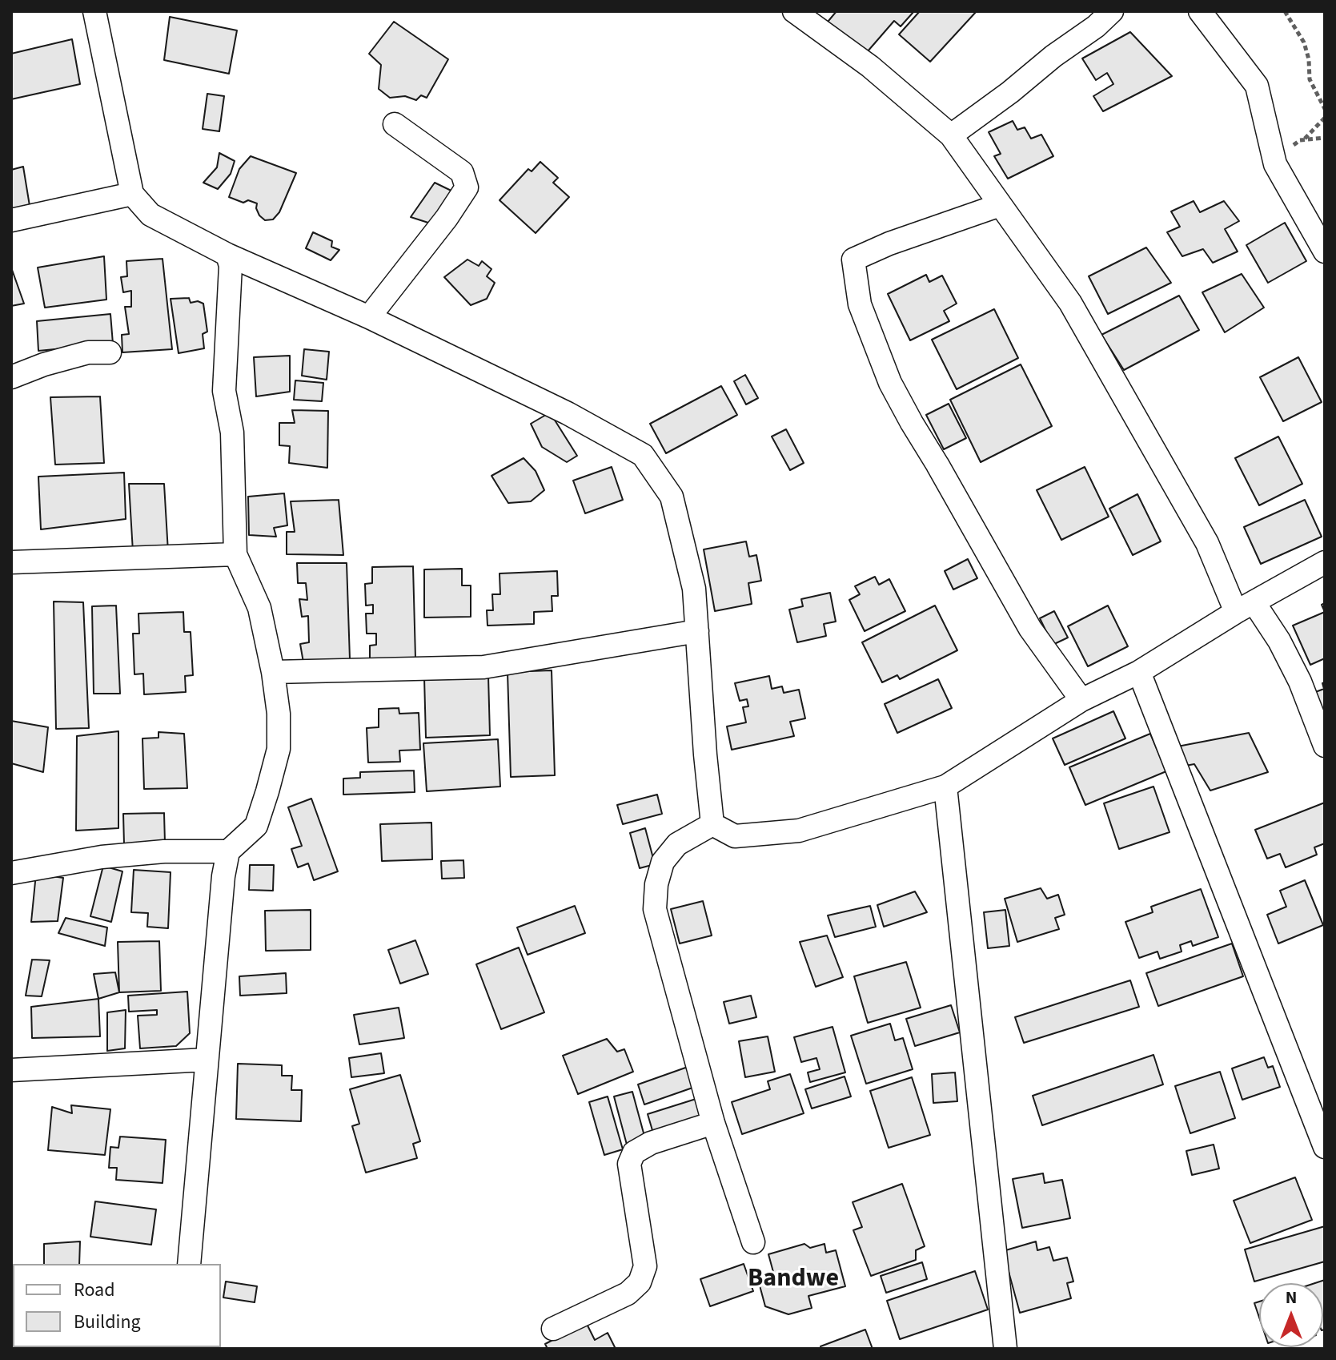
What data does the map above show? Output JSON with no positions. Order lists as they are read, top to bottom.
{
  "districts": ["Bandwe"],
  "legend": ["Road", "Building"],
  "north": "top"
}
